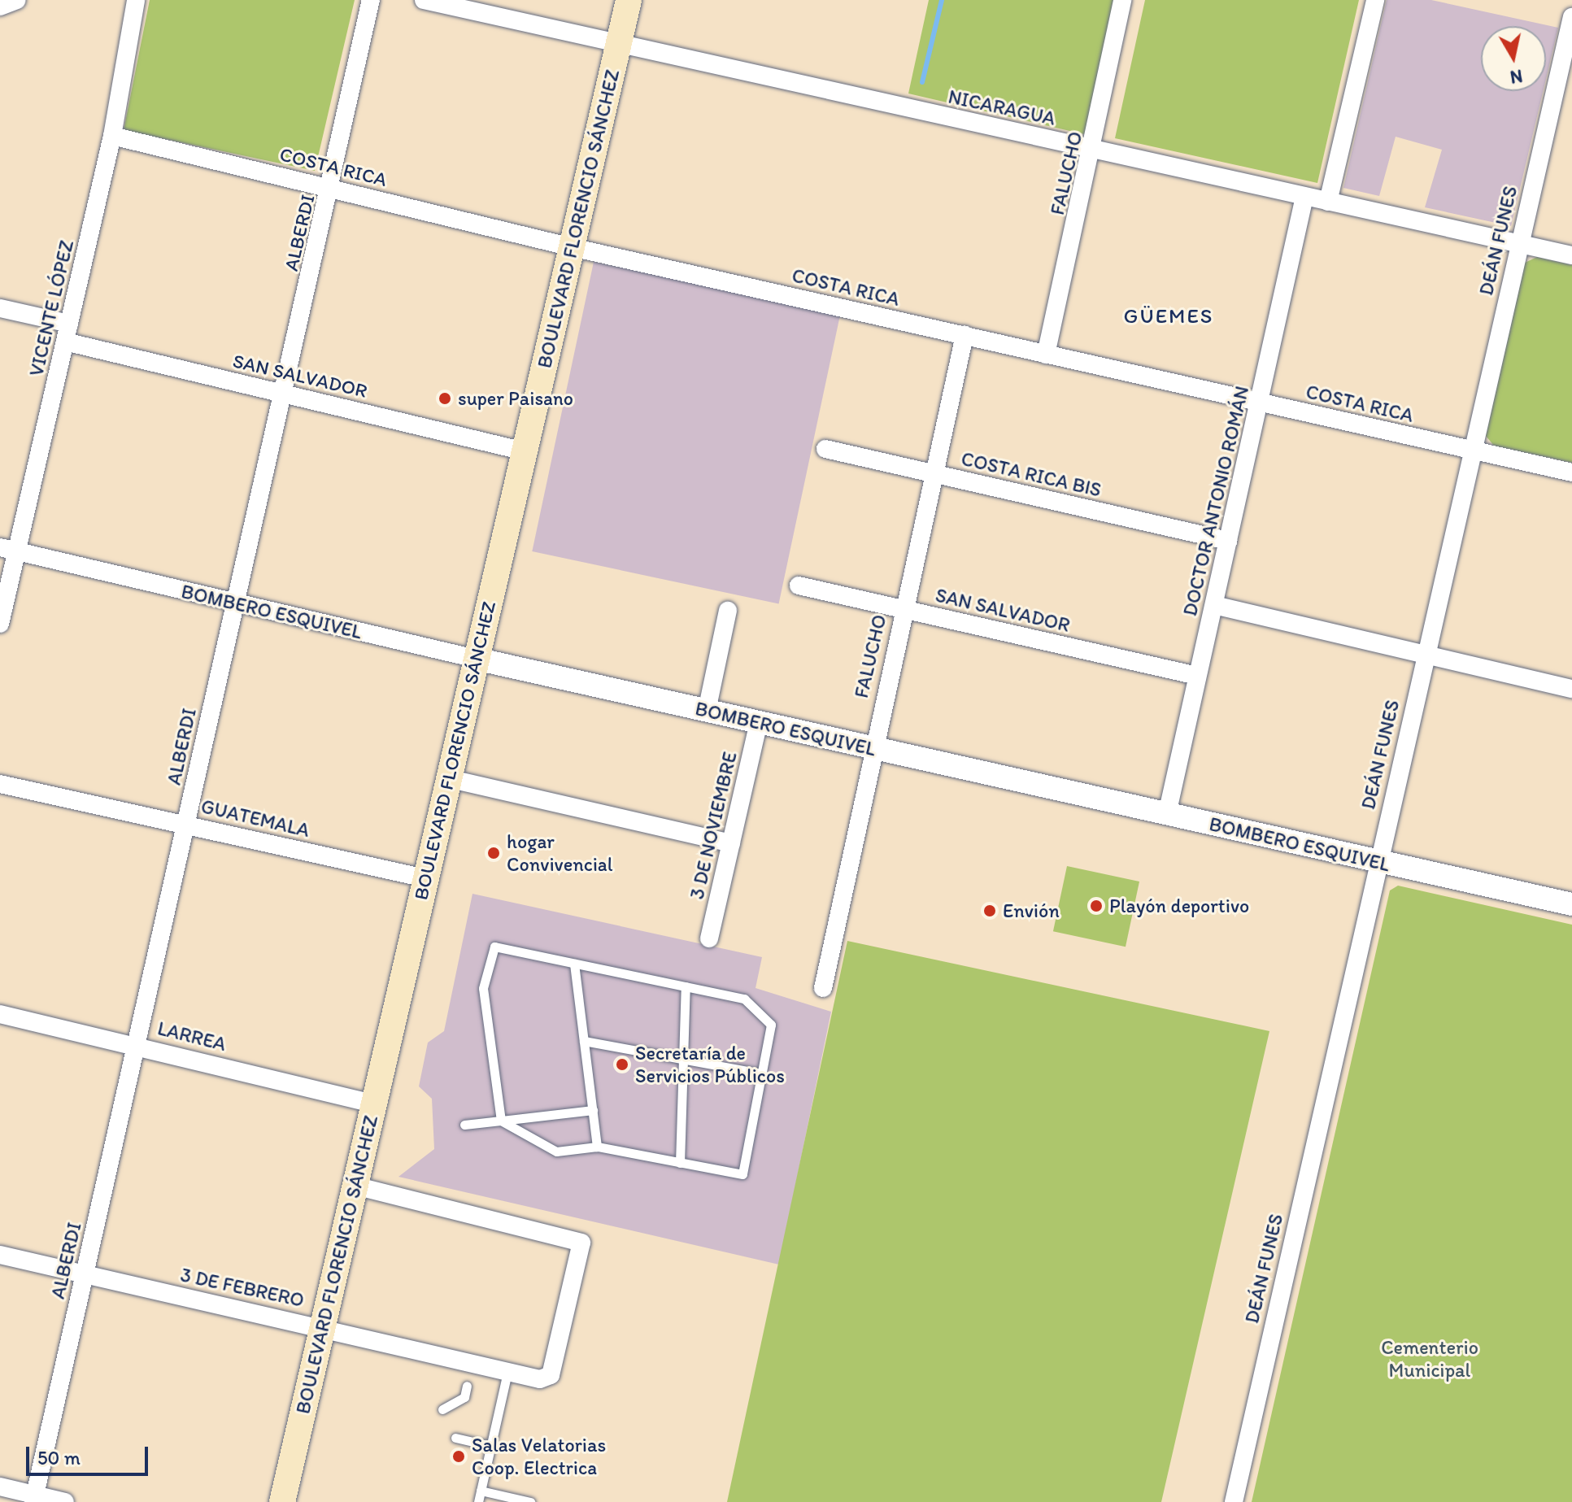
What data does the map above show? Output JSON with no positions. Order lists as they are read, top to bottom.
{
  "streets": {
    "main road": ["BOULEVARD FLORENCIO SÁNCHEZ"],
    "street": [
      "NICARAGUA",
      "COSTA RICA",
      "FALUCHO",
      "ALBERDI",
      "DEÁN FUNES",
      "VICENTE LÓPEZ",
      "SAN SALVADOR",
      "COSTA RICA BIS",
      "DOCTOR ANTONIO ROMÁN",
      "BOMBERO ESQUIVEL",
      "GUATEMALA",
      "3 DE NOVIEMBRE",
      "LARREA",
      "3 DE FEBRERO"
    ]
  },
  "crossings": [
    ["NICARAGUA", "FALUCHO"],
    ["NICARAGUA", "BOULEVARD FLORENCIO SÁNCHEZ"],
    ["NICARAGUA", "DEÁN FUNES"],
    ["NICARAGUA", "DOCTOR ANTONIO ROMÁN"],
    ["COSTA RICA", "FALUCHO"],
    ["COSTA RICA", "BOULEVARD FLORENCIO SÁNCHEZ"],
    ["COSTA RICA", "ALBERDI"],
    ["COSTA RICA", "DEÁN FUNES"],
    ["COSTA RICA", "VICENTE LÓPEZ"],
    ["COSTA RICA", "DOCTOR ANTONIO ROMÁN"],
    ["FALUCHO", "SAN SALVADOR"],
    ["FALUCHO", "COSTA RICA BIS"],
    ["FALUCHO", "BOMBERO ESQUIVEL"],
    ["BOULEVARD FLORENCIO SÁNCHEZ", "SAN SALVADOR"],
    ["BOULEVARD FLORENCIO SÁNCHEZ", "BOMBERO ESQUIVEL"],
    ["BOULEVARD FLORENCIO SÁNCHEZ", "GUATEMALA"],
    ["BOULEVARD FLORENCIO SÁNCHEZ", "LARREA"],
    ["BOULEVARD FLORENCIO SÁNCHEZ", "3 DE FEBRERO"],
    ["ALBERDI", "SAN SALVADOR"],
    ["ALBERDI", "BOMBERO ESQUIVEL"],
    ["ALBERDI", "GUATEMALA"],
    ["ALBERDI", "LARREA"],
    ["ALBERDI", "3 DE FEBRERO"],
    ["DEÁN FUNES", "BOMBERO ESQUIVEL"],
    ["VICENTE LÓPEZ", "SAN SALVADOR"],
    ["VICENTE LÓPEZ", "BOMBERO ESQUIVEL"],
    ["SAN SALVADOR", "DOCTOR ANTONIO ROMÁN"],
    ["COSTA RICA BIS", "DOCTOR ANTONIO ROMÁN"],
    ["DOCTOR ANTONIO ROMÁN", "BOMBERO ESQUIVEL"],
    ["BOMBERO ESQUIVEL", "3 DE NOVIEMBRE"]
  ],
  "districts": ["GÜEMES"],
  "parks": ["Cementerio Municipal"],
  "places": [
    "super Paisano",
    "hogar Convivencial",
    "Playón deportivo",
    "Envión",
    "Secretaría de Servicios Públicos",
    "Salas Velatorias Coop. Electrica"
  ],
  "scale_bar": "50 m",
  "north": "bottom"
}
